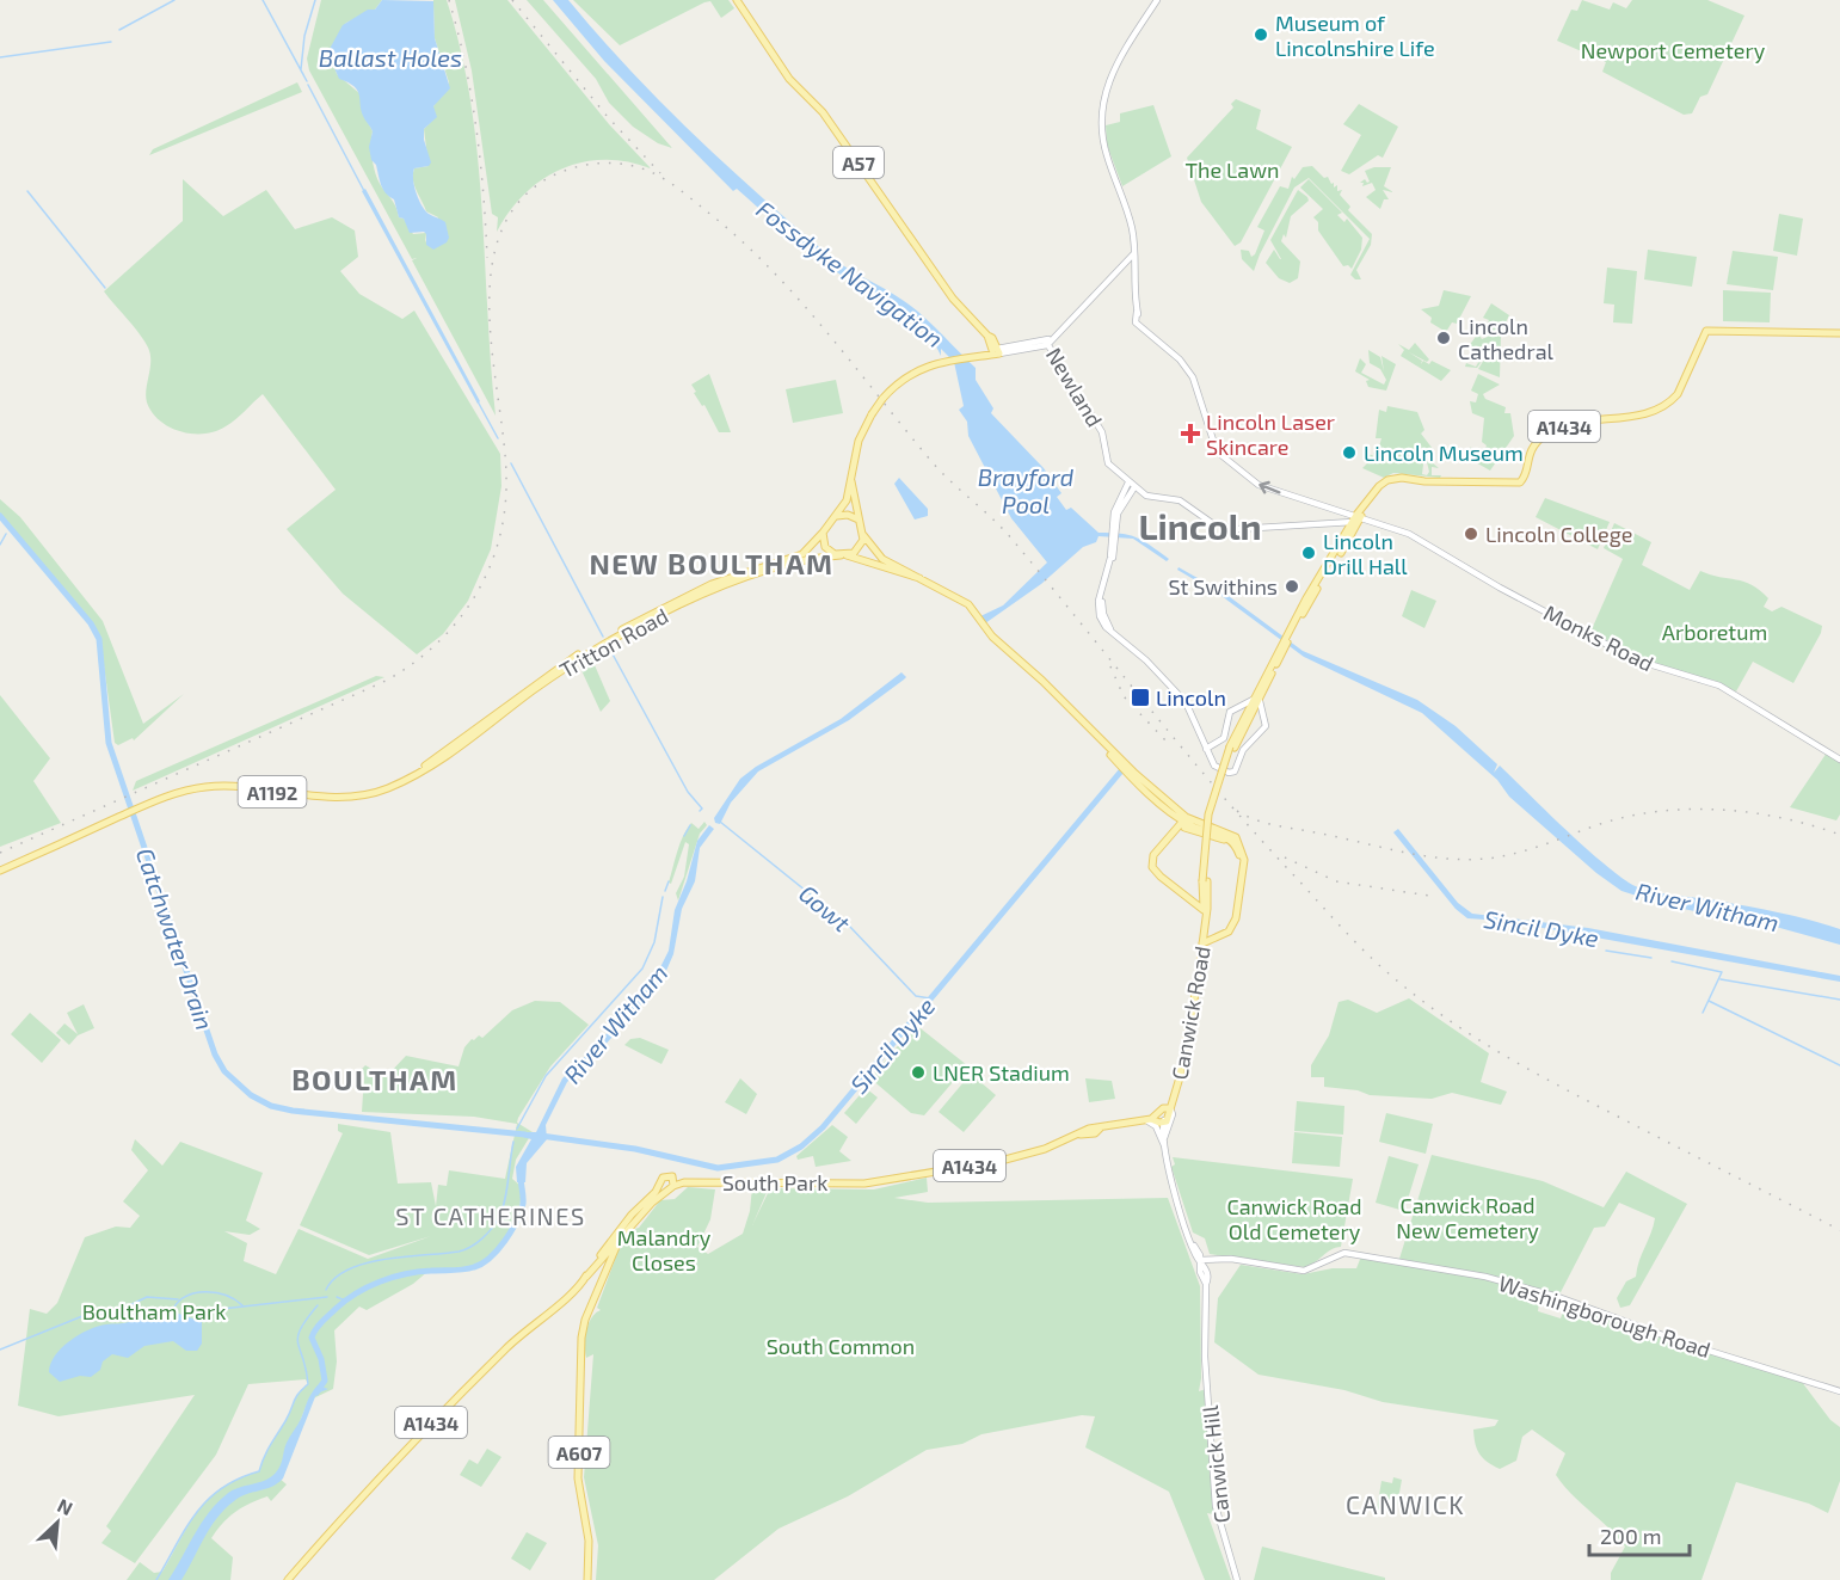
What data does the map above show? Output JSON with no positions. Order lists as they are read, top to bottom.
{
  "streets": {
    "main road": [
      "A57",
      "Newland",
      "A1434",
      "Monks Road",
      "Tritton Road",
      "A1192",
      "Canwick Road",
      "South Park",
      "Washingborough Road",
      "A607",
      "Canwick Hill"
    ]
  },
  "crossings": [
    ["Newland", "A1434"],
    ["Newland", "Monks Road"],
    ["A1434", "Monks Road"],
    ["A1434", "Canwick Road"],
    ["A1434", "South Park"],
    ["A1434", "A607"],
    ["Washingborough Road", "Canwick Hill"]
  ],
  "one_way": ["Monks Road"],
  "districts": [
    "Lincoln",
    "NEW BOULTHAM",
    "BOULTHAM",
    "ST CATHERINES",
    "CANWICK"
  ],
  "water": [
    "Ballast Holes",
    "Fossdyke Navigation",
    "Brayford Pool",
    "River Witham",
    "Gowt",
    "Sincil Dyke",
    "Catchwater Drain"
  ],
  "parks": [
    "Newport Cemetery",
    "The Lawn",
    "Arboretum",
    "Canwick Road New Cemetery",
    "Canwick Road Old Cemetery",
    "Malandry Closes",
    "Boultham Park",
    "South Common"
  ],
  "places": {
    "other": [
      "Museum of Lincolnshire Life",
      "Lincoln Cathedral",
      "Lincoln Museum",
      "Lincoln College",
      "Lincoln Drill Hall",
      "St Swithins",
      "LNER Stadium"
    ],
    "health": ["Lincoln Laser Skincare"],
    "transit": ["Lincoln"]
  },
  "scale_bar": "200 m",
  "north": "top right"
}
